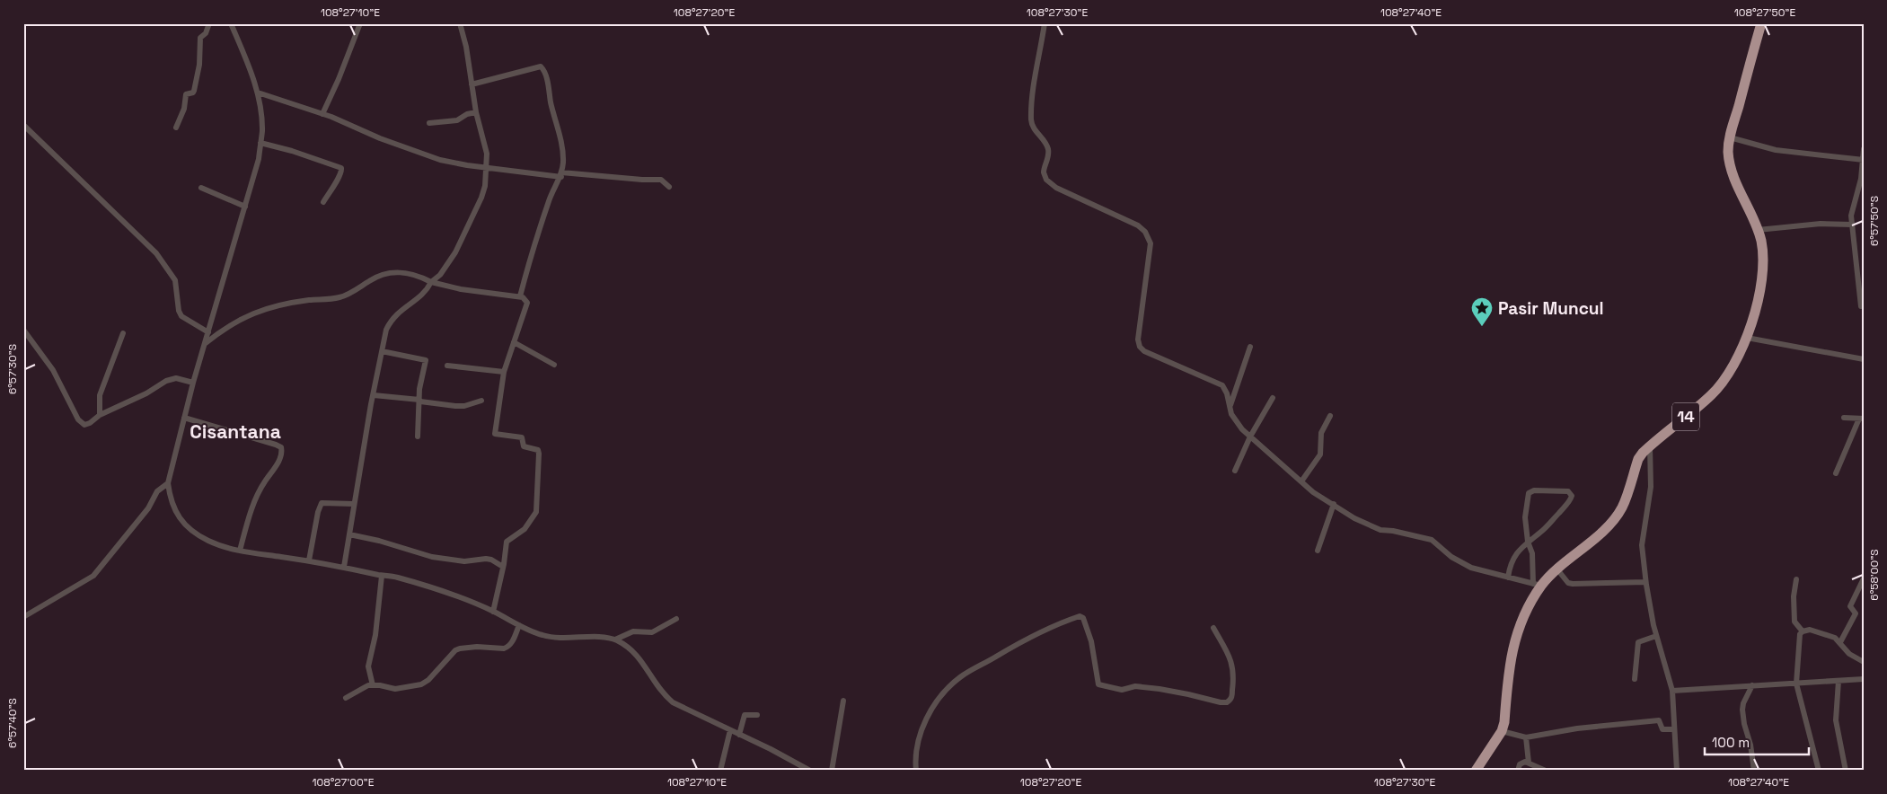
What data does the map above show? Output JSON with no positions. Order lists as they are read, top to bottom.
{
  "streets": {
    "highway": ["14"]
  },
  "districts": ["Cisantana"],
  "places": {
    "place": ["Pasir Muncul"]
  },
  "scale_bar": "100 m",
  "coordinates": [
    "108°27'10\"E",
    "108°27'20\"E",
    "108°27'30\"E",
    "108°27'40\"E",
    "108°27'50\"E",
    "6°57'50\"S",
    "6°57'30\"S",
    "6°58'00\"S",
    "6°57'40\"S",
    "108°27'00\"E"
  ]
}
